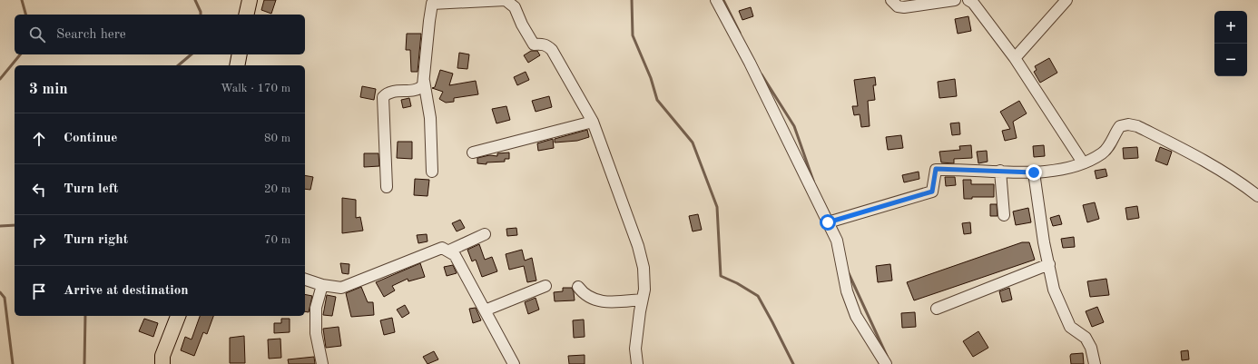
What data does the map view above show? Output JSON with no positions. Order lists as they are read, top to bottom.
{
  "page": {
    "map_buttons": ["+", "−"],
    "search": "Search here",
    "heading": ["3 min", "Walk · 170 m"],
    "list": [
      ["Continue", "80 m"],
      ["Turn left", "20 m"],
      ["Turn right", "70 m"],
      "Arrive at destination"
    ]
  }
}
